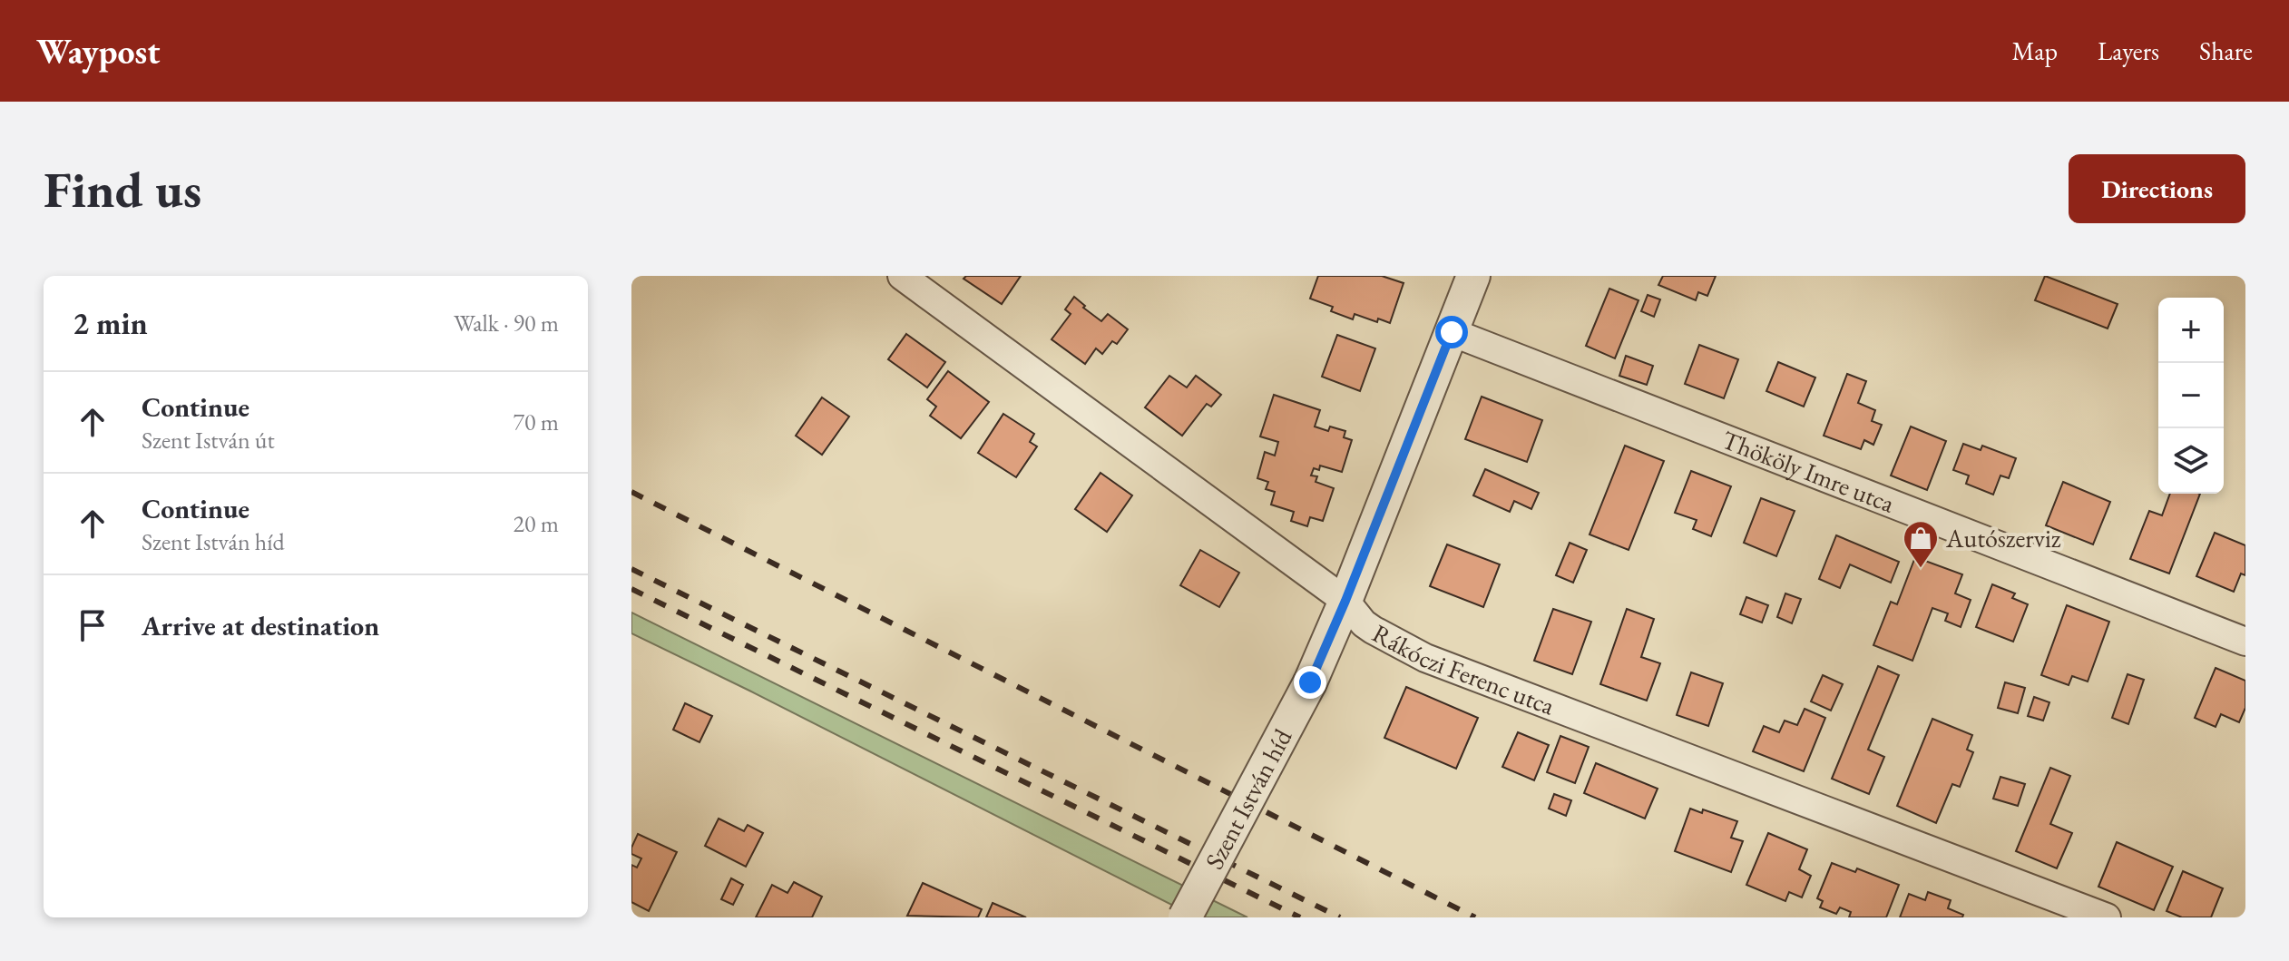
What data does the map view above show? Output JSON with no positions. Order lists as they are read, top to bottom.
{
  "streets": {
    "street": ["Thököly Imre utca", "Rákóczi Ferenc utca", "Szent István híd"]
  },
  "crossings": [
    ["Thököly Imre utca", "Szent István híd"],
    ["Rákóczi Ferenc utca", "Szent István híd"]
  ],
  "places": {
    "shop": ["Autószerviz"]
  },
  "page": {
    "header": "Waypost",
    "nav": ["Map", "Layers", "Share"],
    "buttons": "Directions",
    "title": "Find us",
    "heading": ["2 min", "Walk · 90 m"],
    "map_buttons": ["+", "−"],
    "list": [
      ["Continue", "Szent István út", "70 m"],
      ["Continue", "Szent István híd", "20 m"],
      "Arrive at destination"
    ]
  }
}
